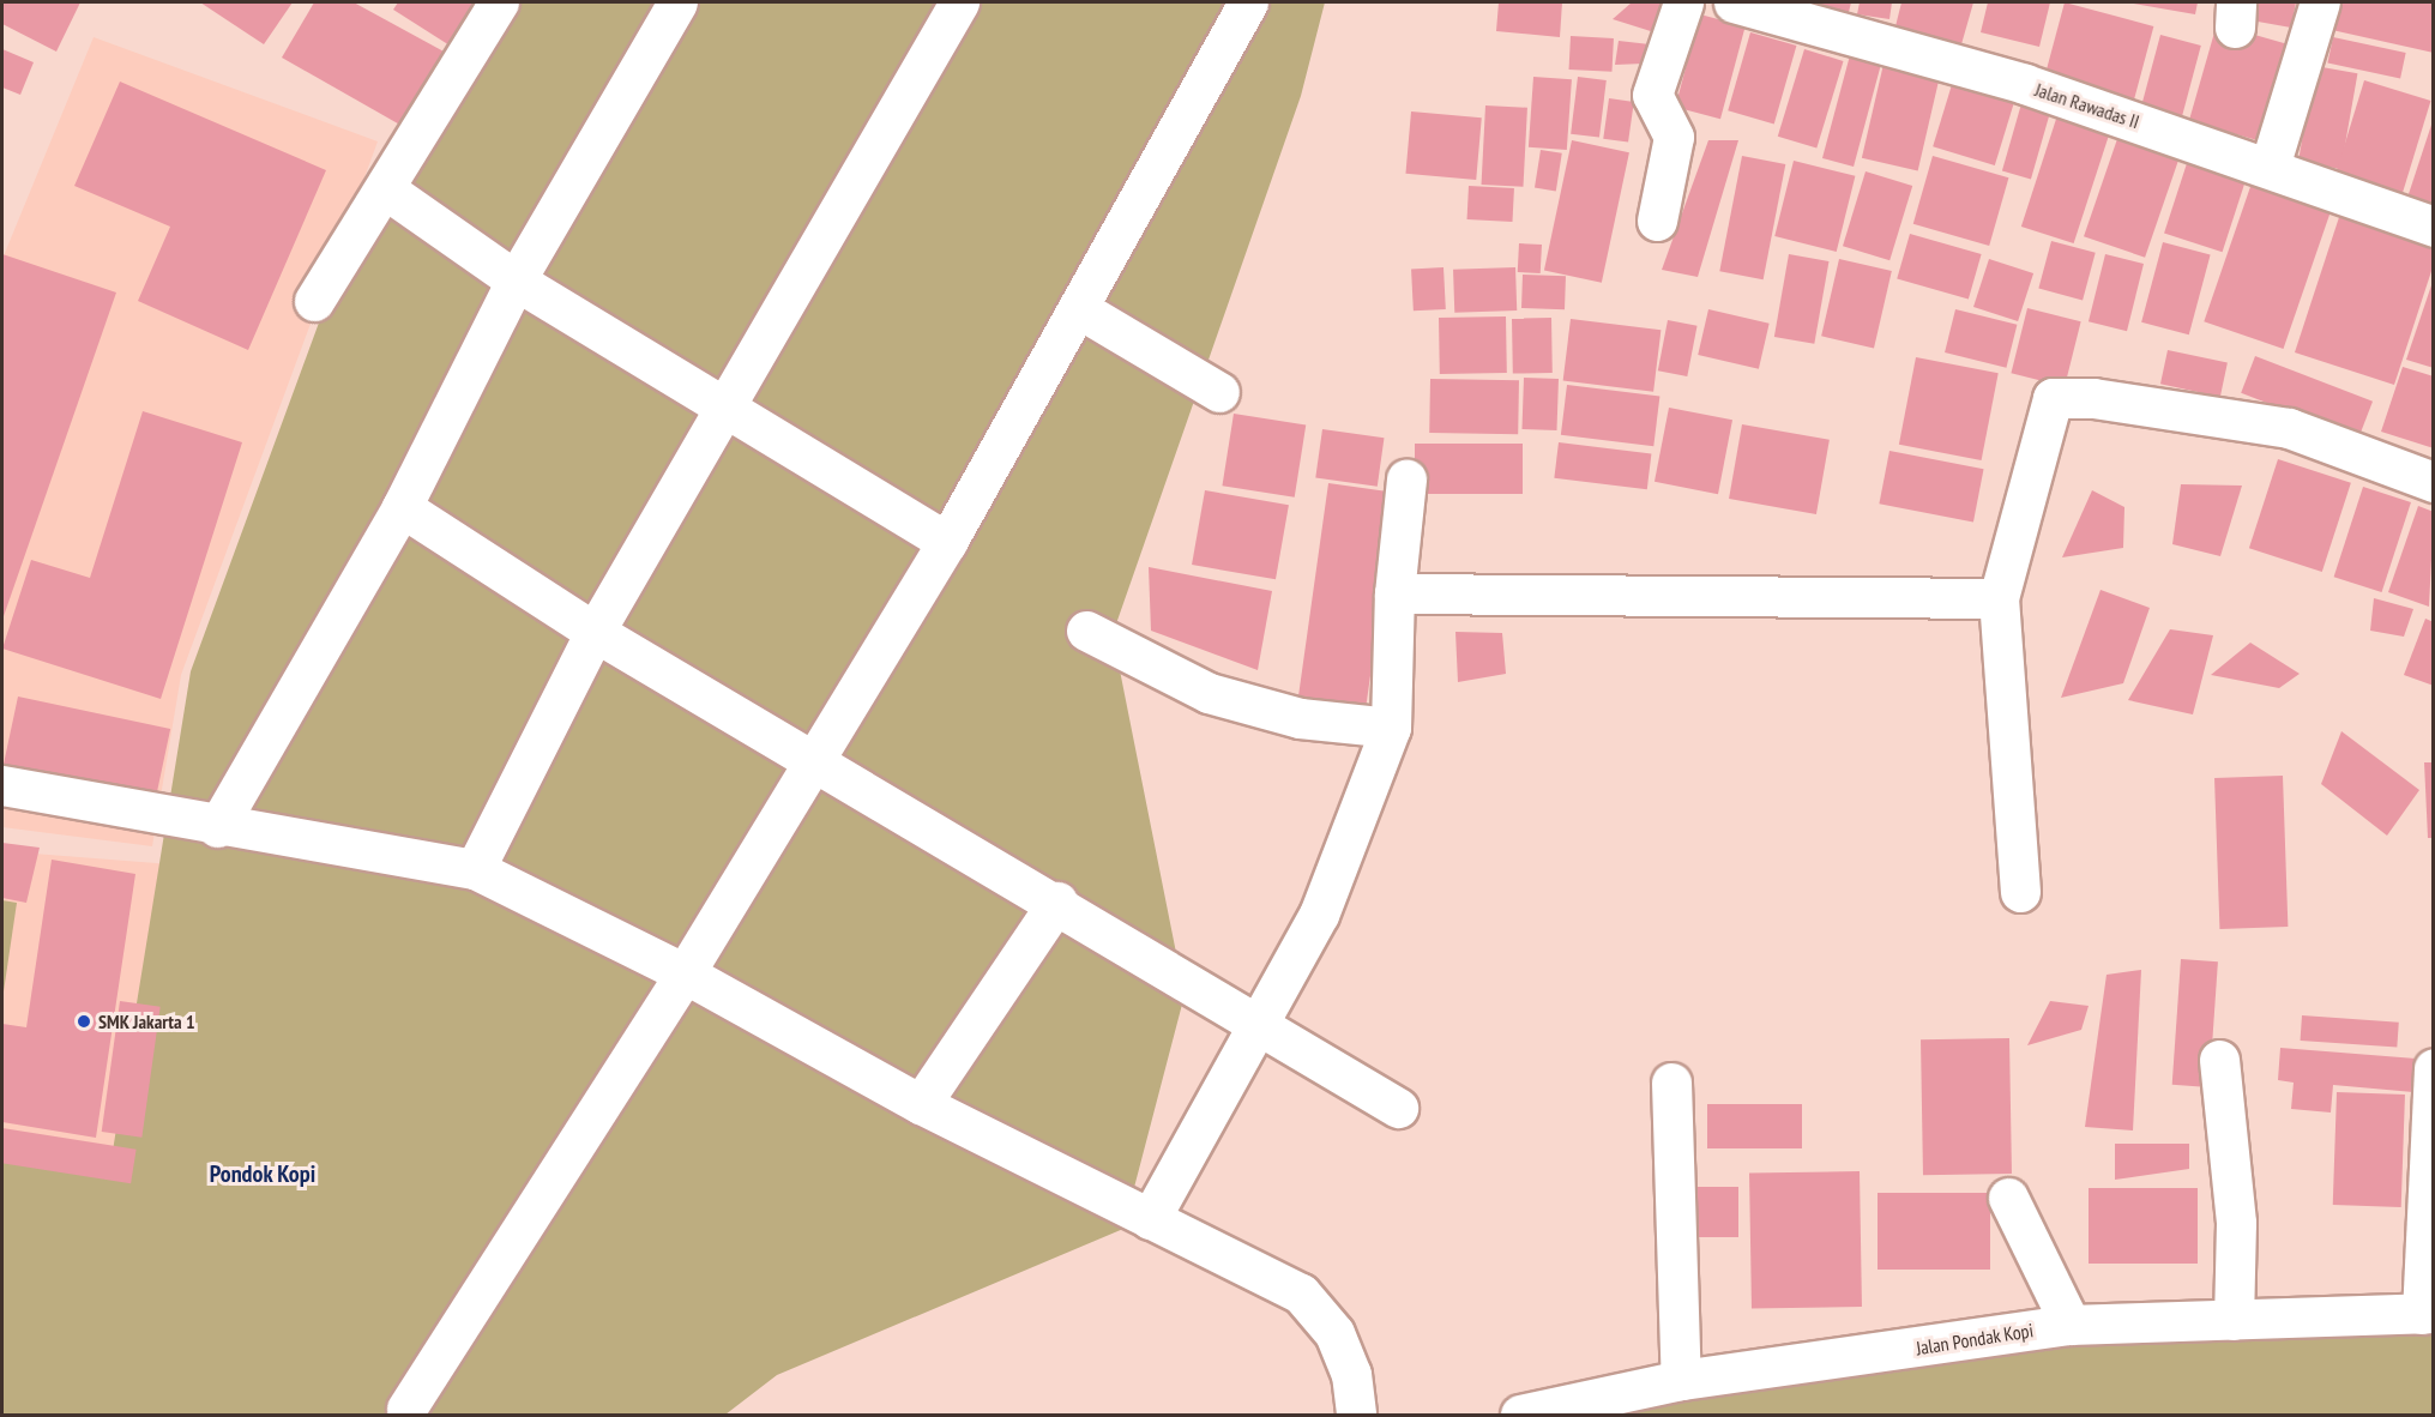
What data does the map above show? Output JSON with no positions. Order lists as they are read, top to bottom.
{
  "streets": {
    "street": ["Jalan Rawadas II", "Jalan Pondak Kopi"]
  },
  "districts": ["Pondok Kopi"],
  "places": ["SMK Jakarta 1"]
}
